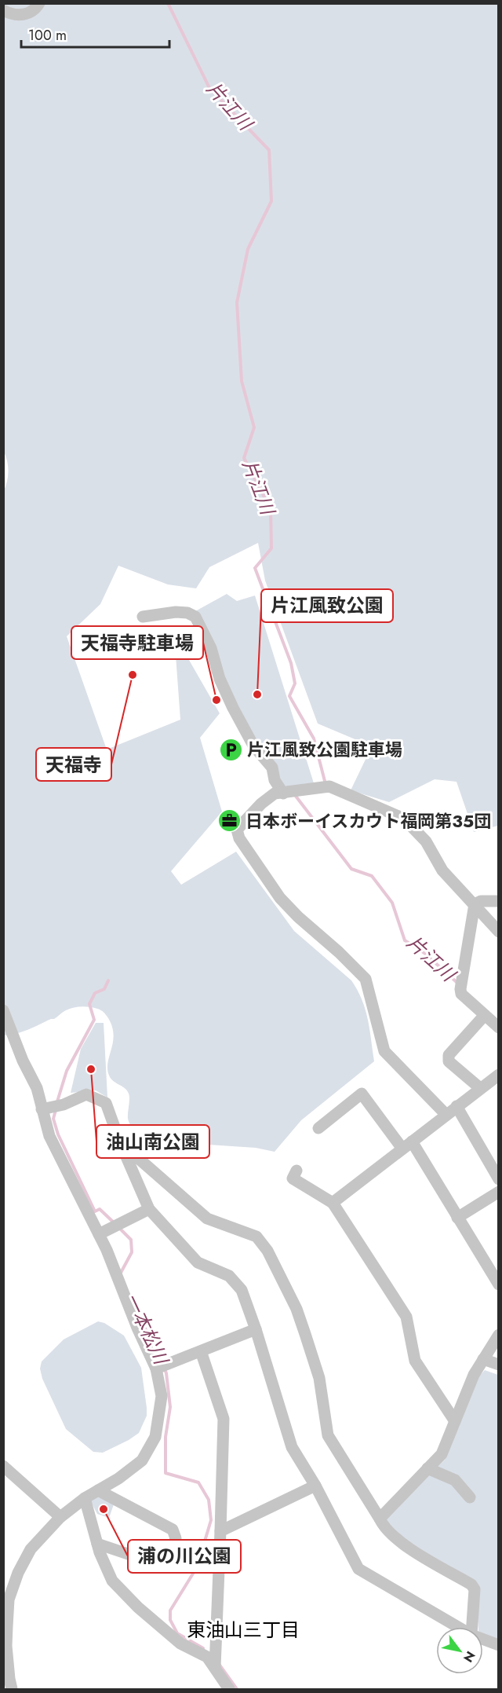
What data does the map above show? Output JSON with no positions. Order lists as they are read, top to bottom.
{
  "districts": ["東油山三丁目"],
  "water": ["片江川", "一本松川"],
  "places": {
    "other": [
      "天福寺",
      "片江風致公園",
      "天福寺駐車場",
      "油山南公園",
      "浦の川公園"
    ],
    "parking": ["片江風致公園駐車場"],
    "office": ["日本ボーイスカウト福岡第35団"]
  },
  "scale_bar": "100 m",
  "north": "bottom right"
}
